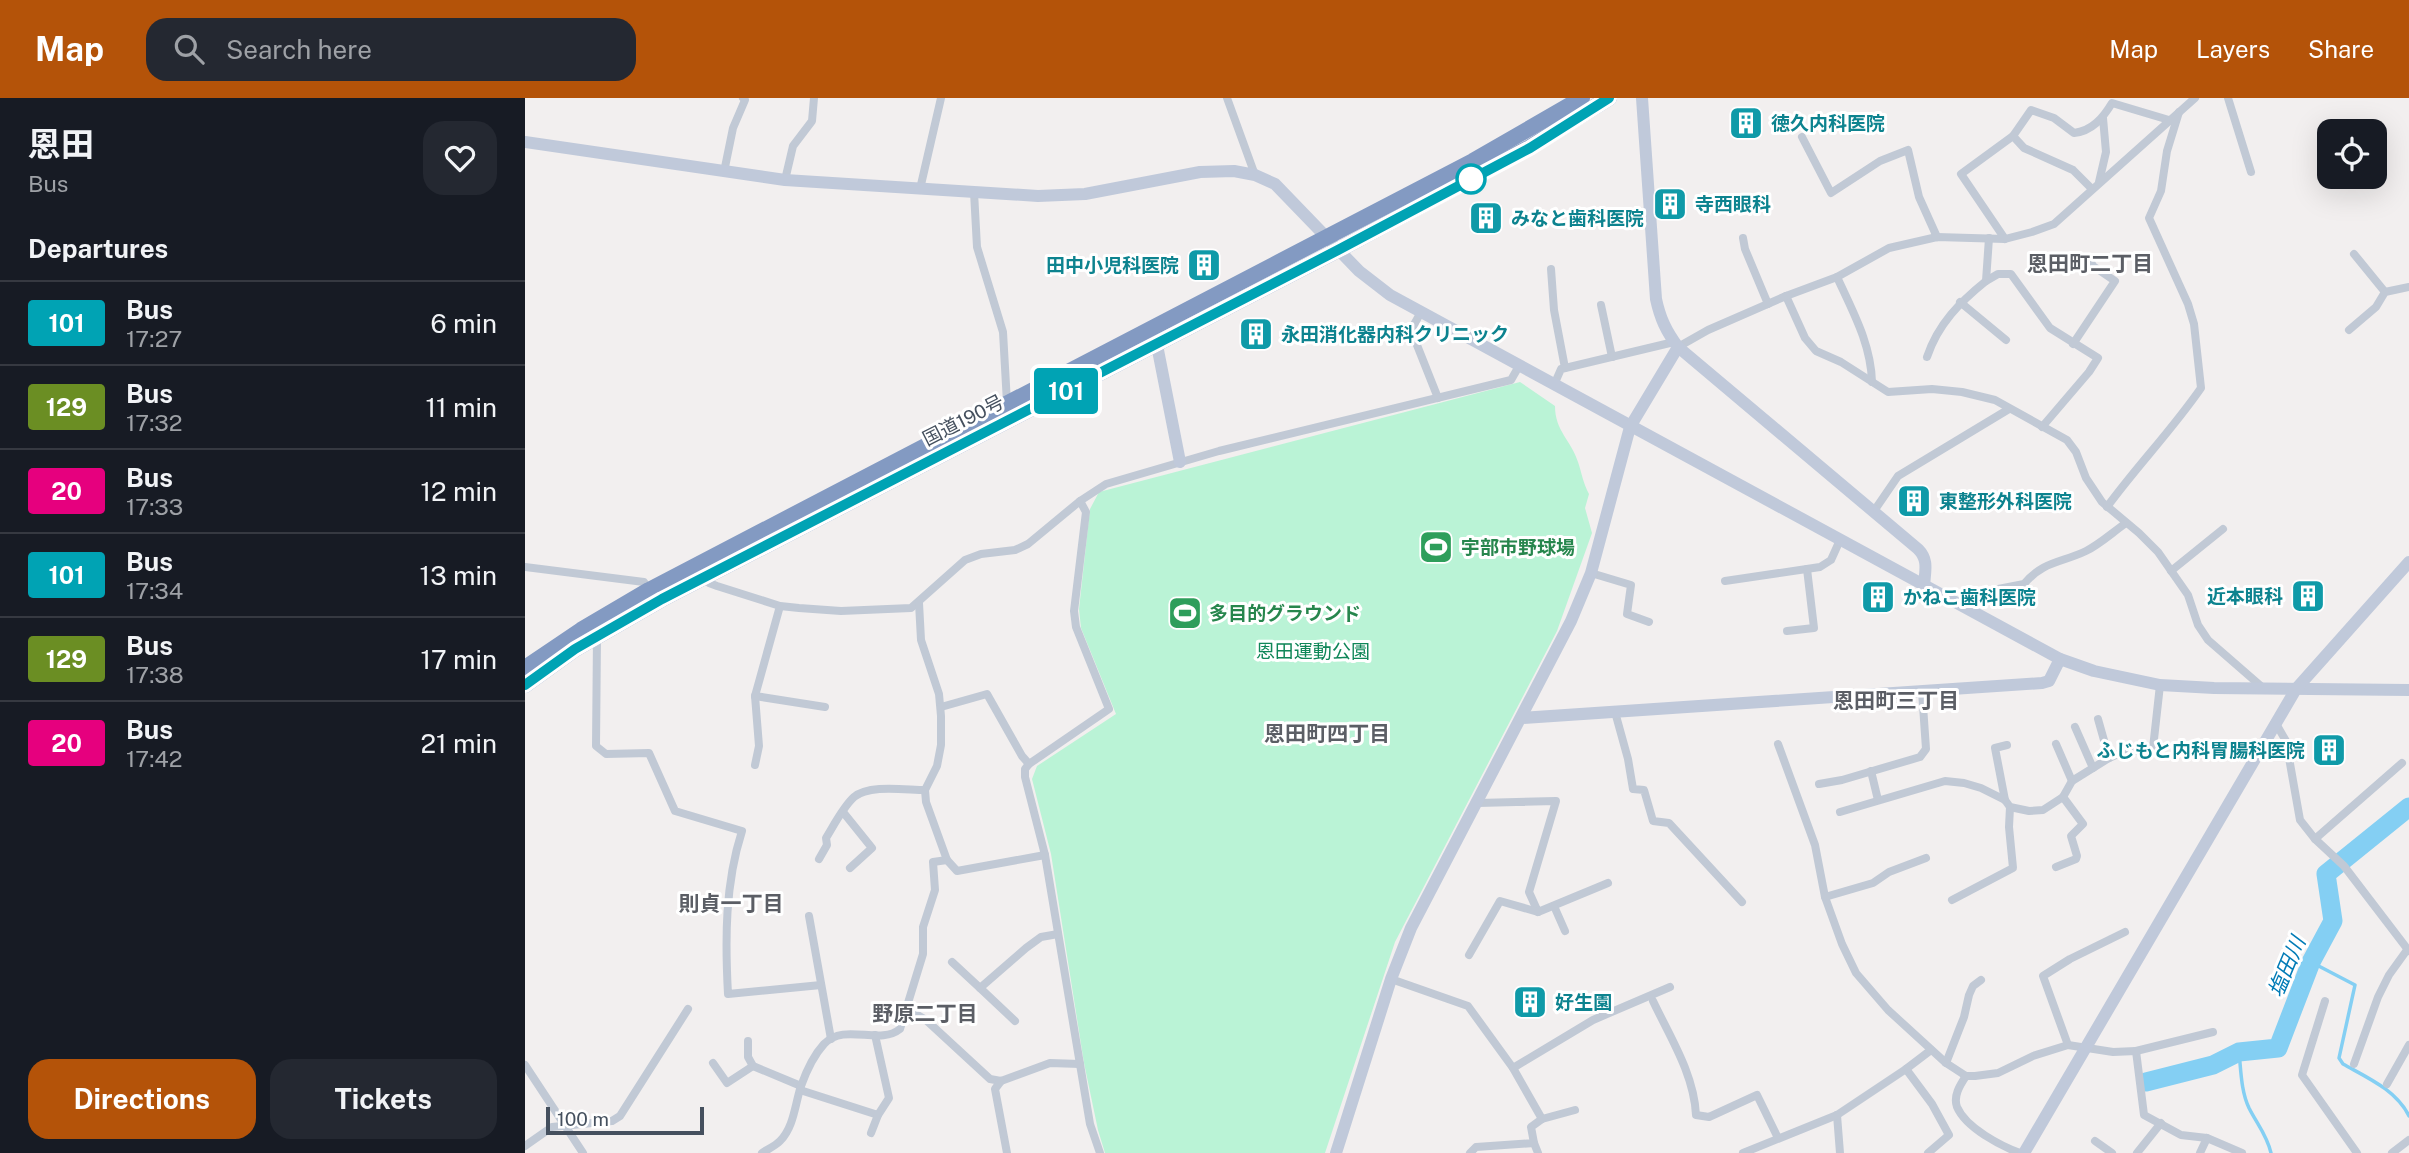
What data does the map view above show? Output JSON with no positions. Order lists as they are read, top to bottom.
{
  "streets": {
    "highway": ["国道190号"]
  },
  "districts": [
    "恩田町二丁目",
    "恩田町三丁目",
    "恩田町四丁目",
    "則貞一丁目",
    "野原二丁目"
  ],
  "water": ["塩田川"],
  "parks": ["恩田運動公園"],
  "places": {
    "building": [
      "徳久内科医院",
      "寺西眼科",
      "みなと歯科医院",
      "田中小児科医院",
      "永田消化器内科クリニック",
      "東整形外科医院",
      "近本眼科",
      "かねこ歯科医院",
      "ふじもと内科胃腸科医院",
      "好生園"
    ],
    "sports": ["宇部市野球場", "多目的グラウンド"]
  },
  "lines": ["bus line 101"],
  "scale_bar": "100 m",
  "page": {
    "header": "Map",
    "search": "Search here",
    "nav": ["Map", "Layers", "Share"],
    "heading": [
      ["恩田", "Bus"],
      "Departures"
    ],
    "on_map": "101",
    "list": [
      {
        "mark": "101",
        "name": "Bus",
        "note": "17:27",
        "value": "6 min"
      },
      {
        "mark": "129",
        "name": "Bus",
        "note": "17:32",
        "value": "11 min"
      },
      {
        "mark": "20",
        "name": "Bus",
        "note": "17:33",
        "value": "12 min"
      },
      {
        "mark": "101",
        "name": "Bus",
        "note": "17:34",
        "value": "13 min"
      },
      {
        "mark": "129",
        "name": "Bus",
        "note": "17:38",
        "value": "17 min"
      },
      {
        "mark": "20",
        "name": "Bus",
        "note": "17:42",
        "value": "21 min"
      }
    ],
    "buttons": ["Directions", "Tickets"],
    "scale": "100 m"
  }
}
